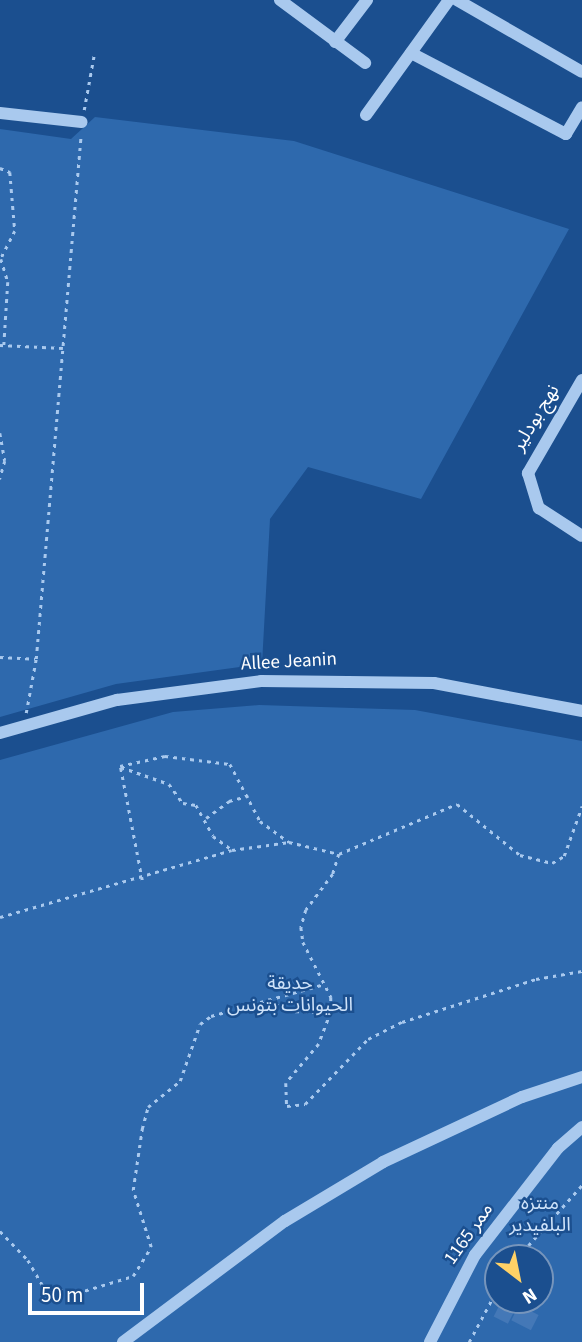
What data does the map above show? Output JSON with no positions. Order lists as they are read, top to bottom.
{
  "streets": {
    "street": ["نهج بودلير", "Allee Jeanin", "ممر 1165"]
  },
  "parks": ["حديقة الحيوانات بتونس", "منتزه البلفيدير"],
  "scale_bar": "50 m",
  "north": "bottom right"
}
